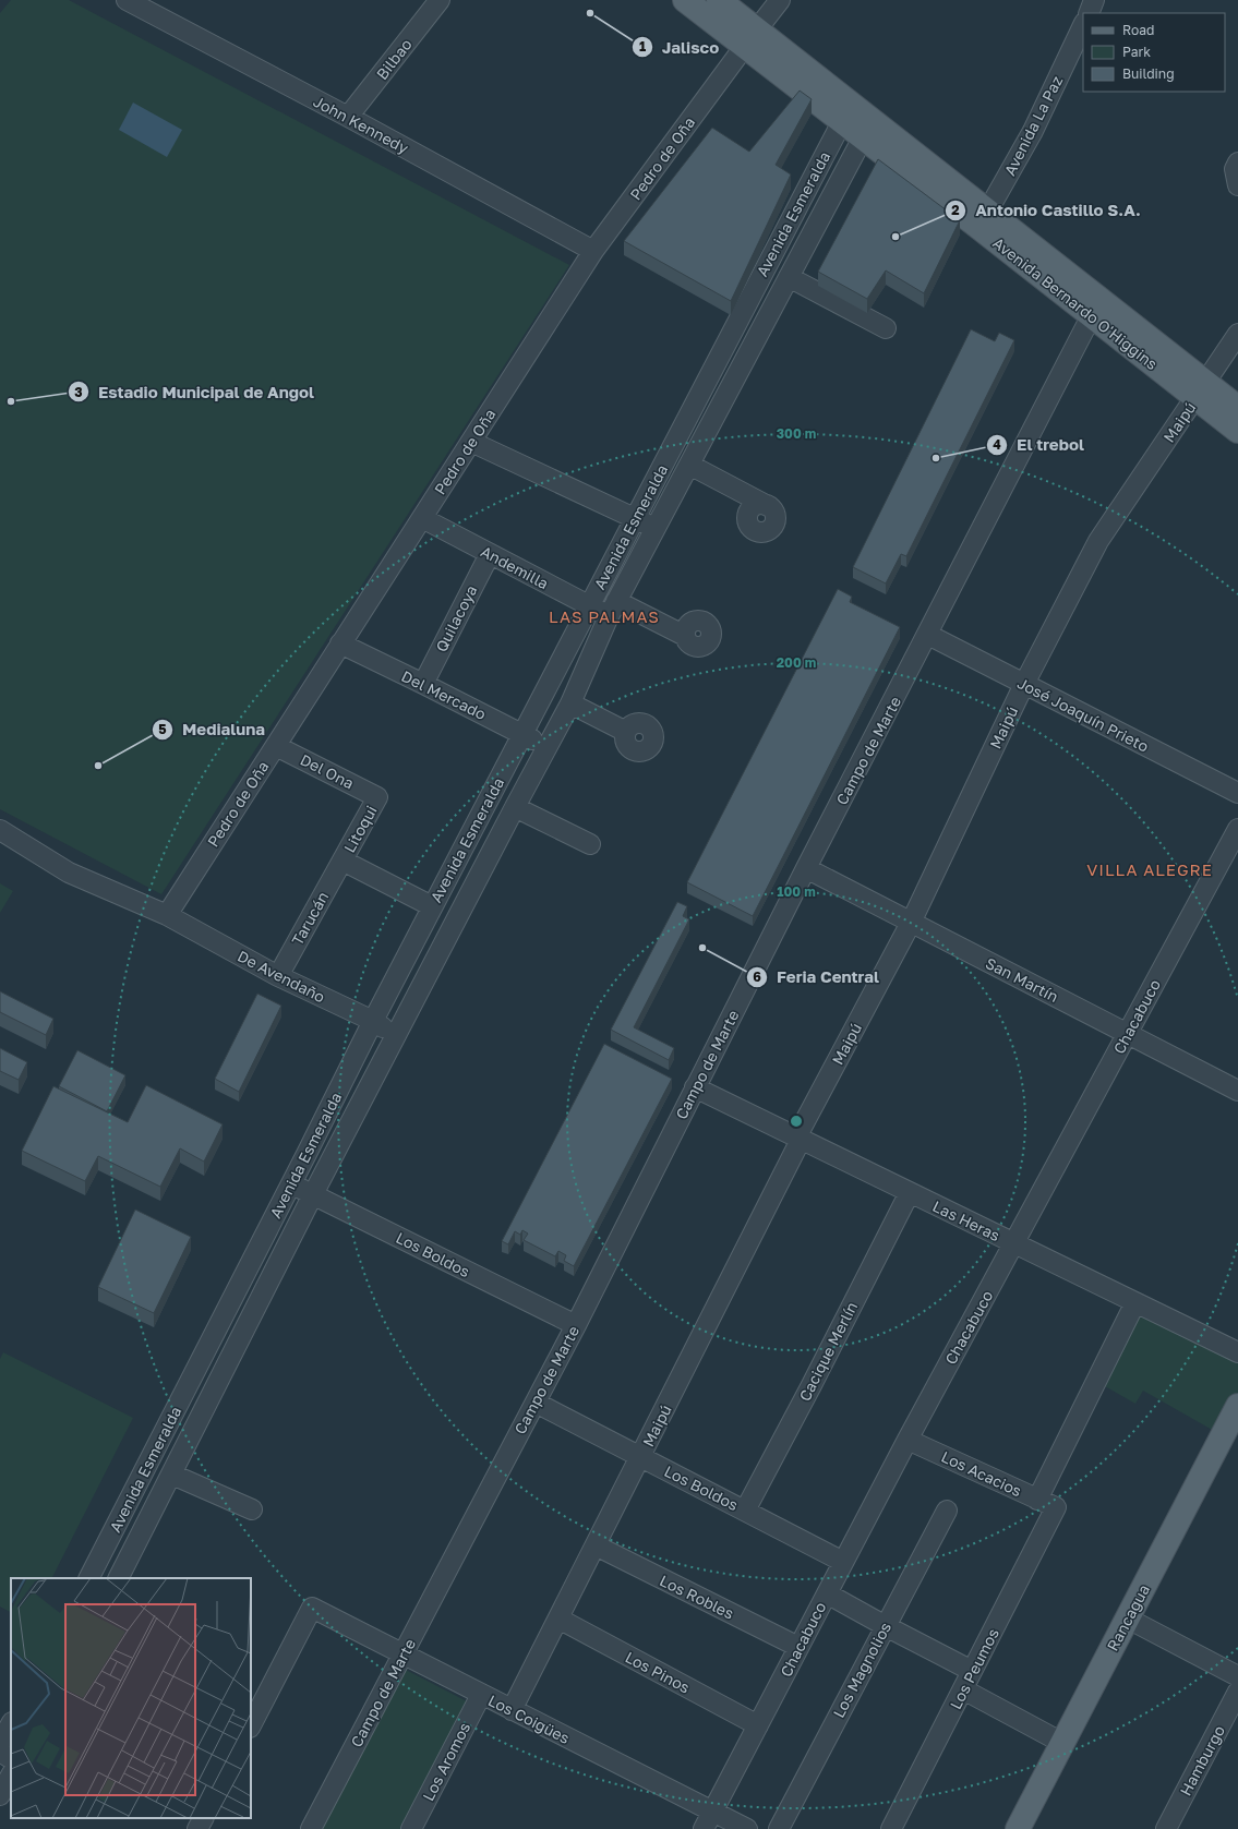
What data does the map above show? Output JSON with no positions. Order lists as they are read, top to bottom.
{
  "streets": {
    "main road": ["Avenida Bernardo O'Higgins", "Rancagua"],
    "street": [
      "Bilbao",
      "John Kennedy",
      "Avenida La Paz",
      "Pedro de Oña",
      "Avenida Esmeralda",
      "Maipú",
      "Andemilla",
      "Quilacoya",
      "Del Mercado",
      "José Joaquín Prieto",
      "Campo de Marte",
      "Del Ona",
      "Litoqui",
      "Tarucán",
      "De Avendaño",
      "San Martín",
      "Chacabuco",
      "Las Heras",
      "Los Boldos",
      "Cacique Merlín",
      "Los Acacios",
      "Los Robles",
      "Los Peumos",
      "Los Magnolios",
      "Los Pinos",
      "Los Coigües",
      "Hamburgo",
      "Los Aromos"
    ]
  },
  "crossings": [
    ["Bilbao", "John Kennedy"],
    ["John Kennedy", "Pedro de Oña"],
    ["Avenida La Paz", "Avenida Bernardo O'Higgins"],
    ["Pedro de Oña", "Avenida Bernardo O'Higgins"],
    ["Pedro de Oña", "Andemilla"],
    ["Pedro de Oña", "Del Mercado"],
    ["Pedro de Oña", "Del Ona"],
    ["Pedro de Oña", "De Avendaño"],
    ["Avenida Esmeralda", "Avenida Bernardo O'Higgins"],
    ["Avenida Esmeralda", "Andemilla"],
    ["Avenida Esmeralda", "Del Mercado"],
    ["Avenida Esmeralda", "De Avendaño"],
    ["Avenida Esmeralda", "Los Boldos"],
    ["Avenida Bernardo O'Higgins", "Maipú"],
    ["Avenida Bernardo O'Higgins", "Campo de Marte"],
    ["Maipú", "José Joaquín Prieto"],
    ["Maipú", "San Martín"],
    ["Maipú", "Las Heras"],
    ["Maipú", "Los Boldos"],
    ["Maipú", "Los Robles"],
    ["Maipú", "Los Pinos"],
    ["Maipú", "Los Coigües"],
    ["Andemilla", "Quilacoya"],
    ["Quilacoya", "Del Mercado"],
    ["José Joaquín Prieto", "Campo de Marte"],
    ["Campo de Marte", "San Martín"],
    ["Campo de Marte", "Las Heras"],
    ["Campo de Marte", "Los Boldos"],
    ["Campo de Marte", "Los Coigües"],
    ["Del Ona", "Litoqui"],
    ["Litoqui", "Tarucán"],
    ["Tarucán", "De Avendaño"],
    ["San Martín", "Chacabuco"],
    ["Chacabuco", "Las Heras"],
    ["Chacabuco", "Los Boldos"],
    ["Chacabuco", "Los Acacios"],
    ["Chacabuco", "Los Robles"],
    ["Chacabuco", "Los Pinos"],
    ["Chacabuco", "Los Coigües"],
    ["Las Heras", "Cacique Merlín"],
    ["Los Boldos", "Cacique Merlín"],
    ["Los Acacios", "Los Peumos"],
    ["Los Coigües", "Los Aromos"]
  ],
  "districts": ["LAS PALMAS", "VILLA ALEGRE"],
  "places": [
    "Jalisco",
    "Antonio Castillo S.A.",
    "Estadio Municipal de Angol",
    "El trebol",
    "Medialuna",
    "Feria Central"
  ],
  "legend": ["Road", "Park", "Building"],
  "rings": ["300 m", "200 m", "100 m"]
}
